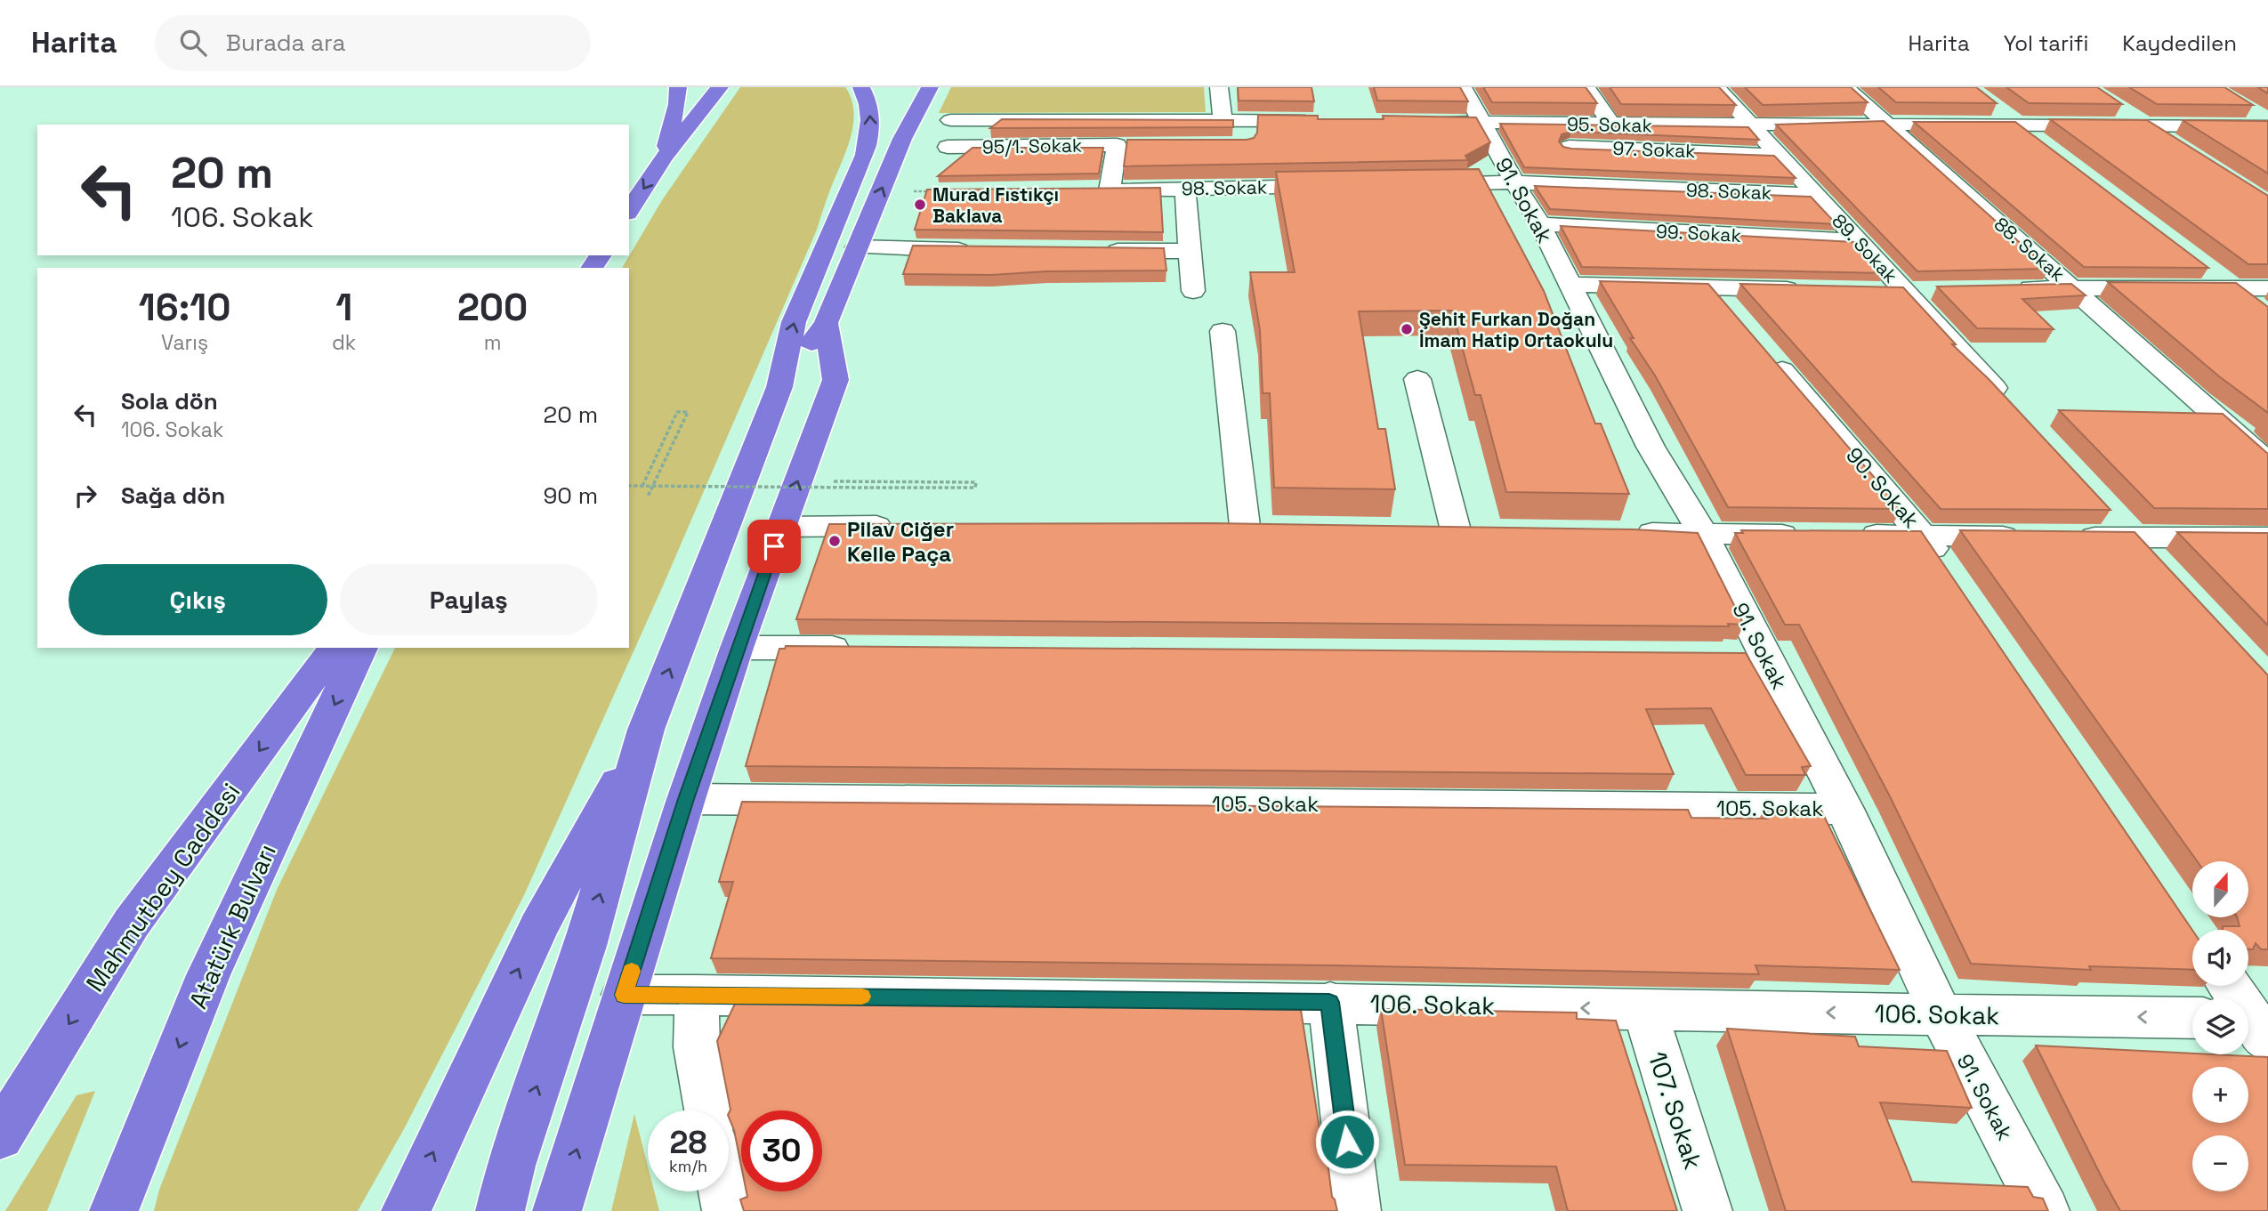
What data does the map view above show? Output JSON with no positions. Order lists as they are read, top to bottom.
{
  "streets": {
    "highway": ["Mahmutbey Caddesi", "Atatürk Bulvarı"],
    "street": [
      "95. Sokak",
      "95/1. Sokak",
      "97. Sokak",
      "98. Sokak",
      "91. Sokak",
      "99. Sokak",
      "89. Sokak",
      "88. Sokak",
      "90. Sokak",
      "105. Sokak",
      "106. Sokak",
      "107. Sokak"
    ]
  },
  "crossings": [
    ["95. Sokak", "91. Sokak"],
    ["95. Sokak", "89. Sokak"],
    ["95. Sokak", "88. Sokak"],
    ["95/1. Sokak", "98. Sokak"],
    ["97. Sokak", "89. Sokak"],
    ["98. Sokak", "91. Sokak"],
    ["98. Sokak", "89. Sokak"],
    ["91. Sokak", "99. Sokak"],
    ["91. Sokak", "105. Sokak"],
    ["91. Sokak", "106. Sokak"],
    ["99. Sokak", "89. Sokak"],
    ["106. Sokak", "107. Sokak"]
  ],
  "one_way": ["Mahmutbey Caddesi", "106. Sokak"],
  "places": ["Murad Fıstıkçı Baklava", "Şehit Furkan Doğan İmam Hatip Ortaokulu", "Pilav Ciğer Kelle Paça"],
  "north": "top",
  "page": {
    "header": "Harita",
    "search": "Burada ara",
    "nav": ["Harita", "Yol tarifi", "Kaydedilen"],
    "turn": ["20 m", "106. Sokak"],
    "eta": [
      "16:10",
      "Varış",
      "1",
      "dk",
      "200",
      "m"
    ],
    "list": [
      {
        "name": "Sola dön",
        "note": "106. Sokak",
        "value": "20 m"
      },
      {
        "name": "Sağa dön",
        "value": "90 m"
      }
    ],
    "buttons": ["Çıkış", "Paylaş"],
    "map_buttons": ["+", "−"],
    "speed": "28 km/h",
    "limit": "30"
  }
}
